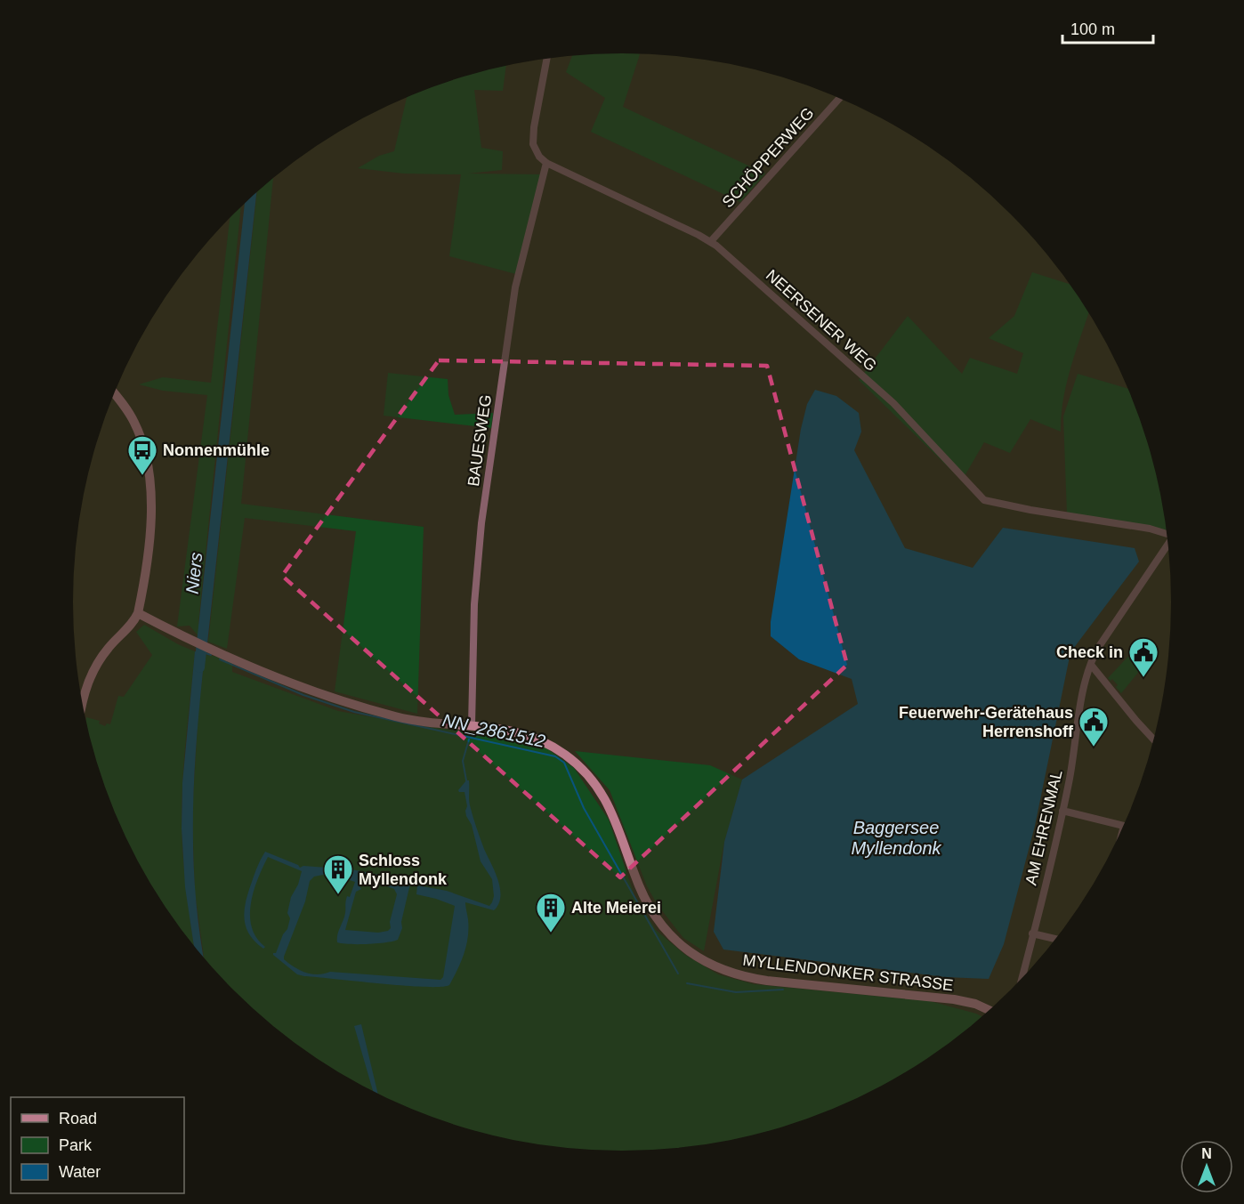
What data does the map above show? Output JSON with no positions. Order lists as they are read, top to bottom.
{
  "streets": {
    "street": [
      "SCHÖPPERWEG",
      "NEERSENER WEG",
      "BAUESWEG",
      "AM EHRENMAL",
      "MYLLENDONKER STRASSE"
    ]
  },
  "crossings": [
    ["SCHÖPPERWEG", "NEERSENER WEG"],
    ["NEERSENER WEG", "BAUESWEG"],
    ["BAUESWEG", "MYLLENDONKER STRASSE"]
  ],
  "water": ["Niers", "NN_2861512", "Baggersee Myllendonk"],
  "places": {
    "bus stop": ["Nonnenmühle"],
    "public building": ["Check in", "Feuerwehr-Gerätehaus Herrenshoff"],
    "building": ["Schloss Myllendonk", "Alte Meierei"]
  },
  "legend": ["Road", "Park", "Water"],
  "scale_bar": "100 m",
  "north": "top"
}
